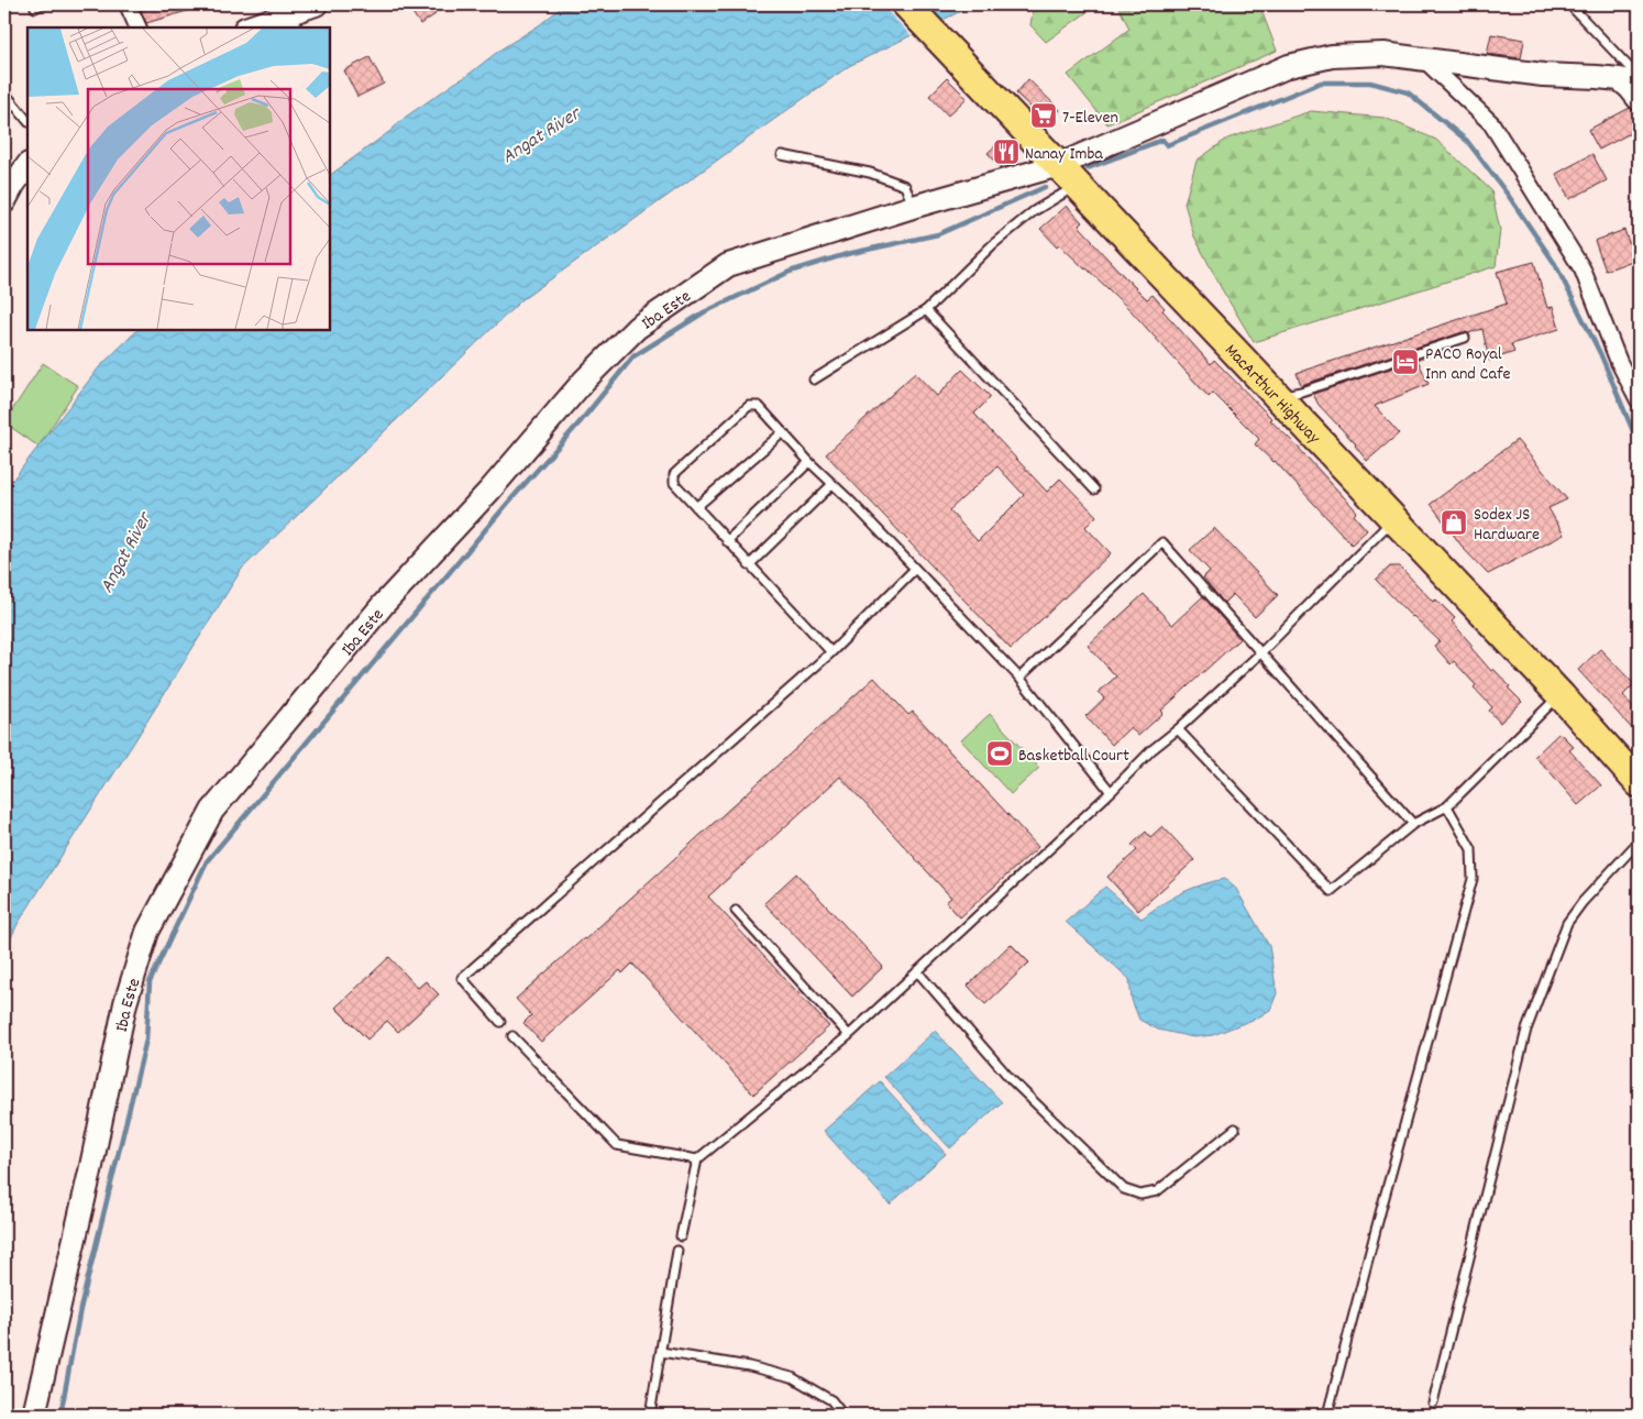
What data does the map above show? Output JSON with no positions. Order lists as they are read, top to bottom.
{
  "streets": {
    "highway": ["MacArthur Highway"],
    "street": ["Iba Este"]
  },
  "crossings": [
    ["Iba Este", "MacArthur Highway"]
  ],
  "water": ["Angat River"],
  "places": {
    "supermarket": ["7-Eleven"],
    "restaurant": ["Nanay Imba"],
    "hotel": ["PACO Royal Inn and Cafe"],
    "shop": ["Sodex JS Hardware"],
    "sports": ["Basketball Court"]
  }
}
